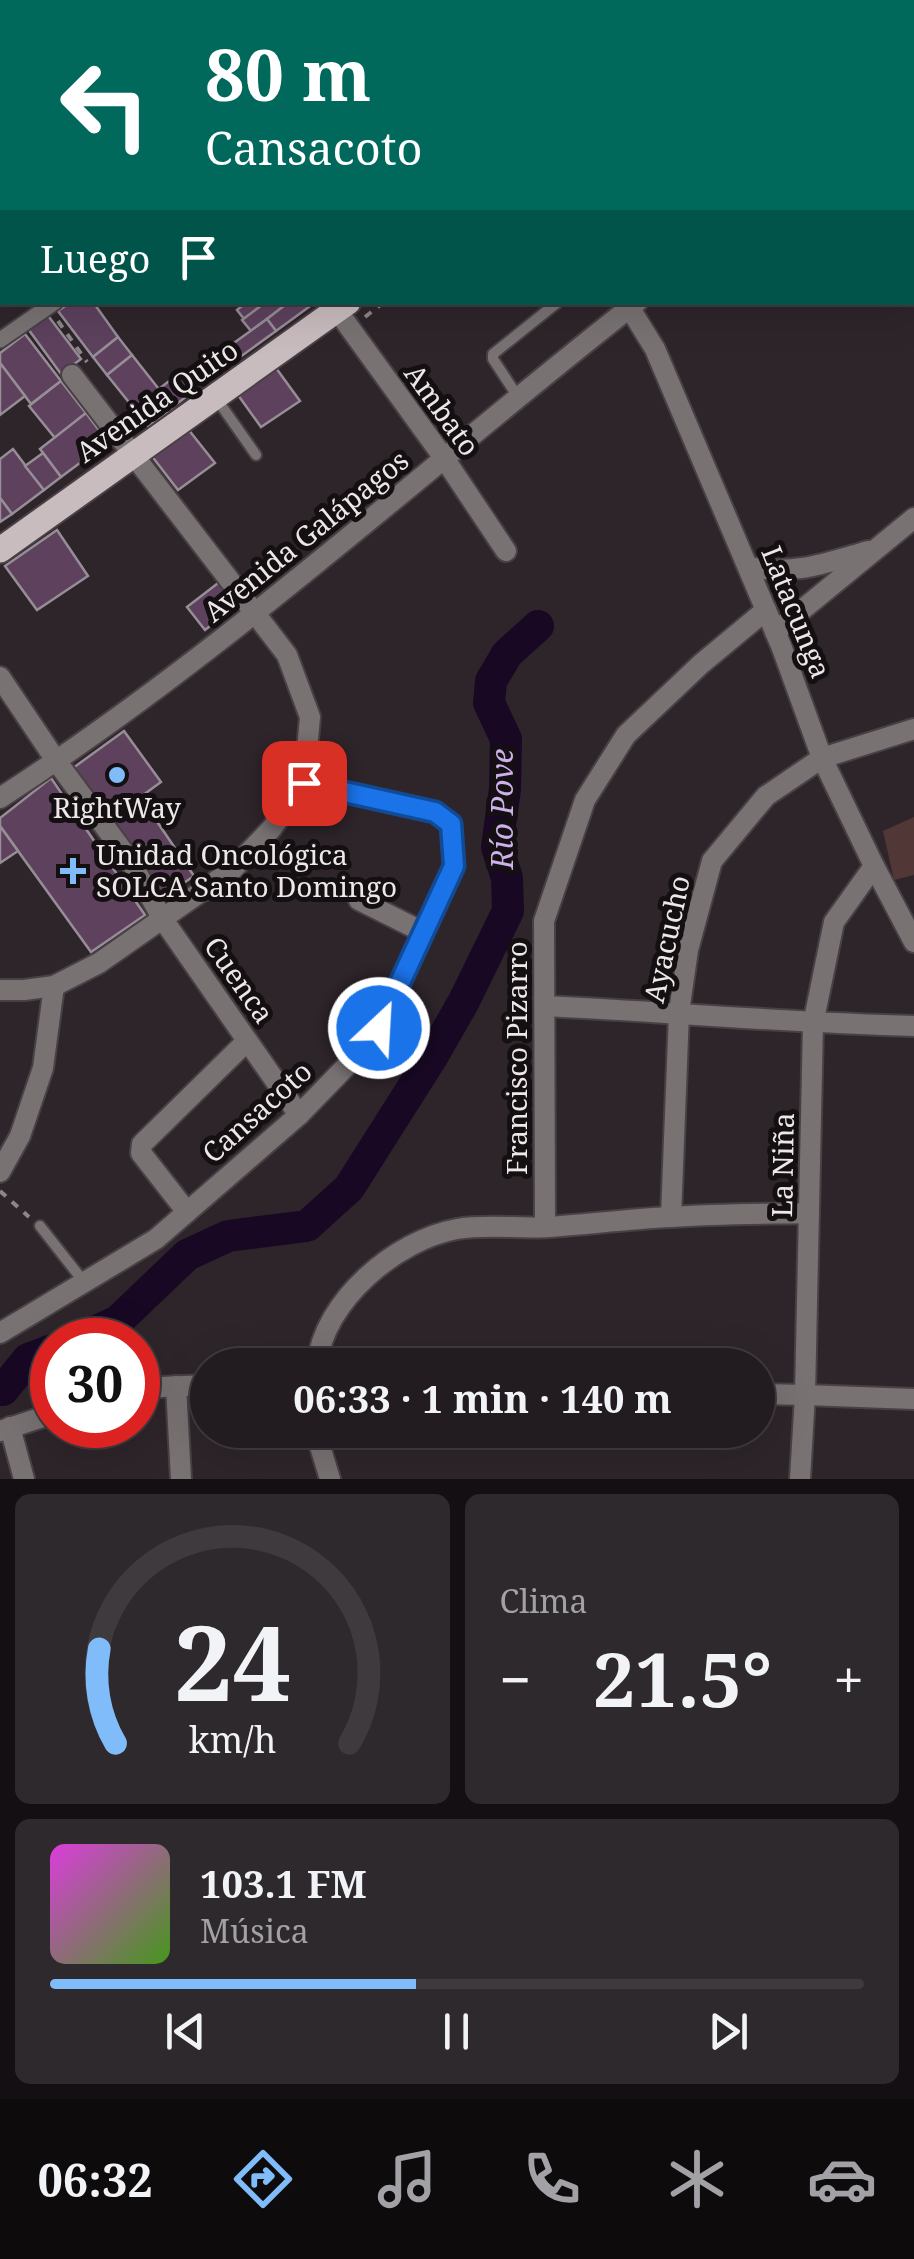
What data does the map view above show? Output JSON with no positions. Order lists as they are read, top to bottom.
{
  "streets": {
    "main road": ["Avenida Quito"],
    "street": [
      "Ambato",
      "Avenida Galápagos",
      "Latacunga",
      "Ayacucho",
      "Cuenca",
      "Francisco Pizarro",
      "Cansacoto",
      "La Niña"
    ]
  },
  "crossings": [
    ["Avenida Quito", "Ambato"],
    ["Ambato", "Avenida Galápagos"],
    ["Avenida Galápagos", "Cuenca"],
    ["Latacunga", "Ayacucho"],
    ["Latacunga", "Francisco Pizarro"],
    ["Latacunga", "La Niña"],
    ["Cuenca", "Cansacoto"]
  ],
  "water": ["Río Pove"],
  "places": {
    "other": ["RightWay"],
    "health": ["Unidad Oncológica SOLCA Santo Domingo"]
  },
  "page": {
    "turn": ["80 m", "Cansacoto"],
    "then": "Luego",
    "limit": "30",
    "trip": "06:33 · 1 min · 140 m",
    "tile": "Clima",
    "heat": ["−", "21.5°", "+"],
    "song": ["103.1 FM", "Música"],
    "tabs": "06:32",
    "gauge": ["24", "km/h"]
  }
}
